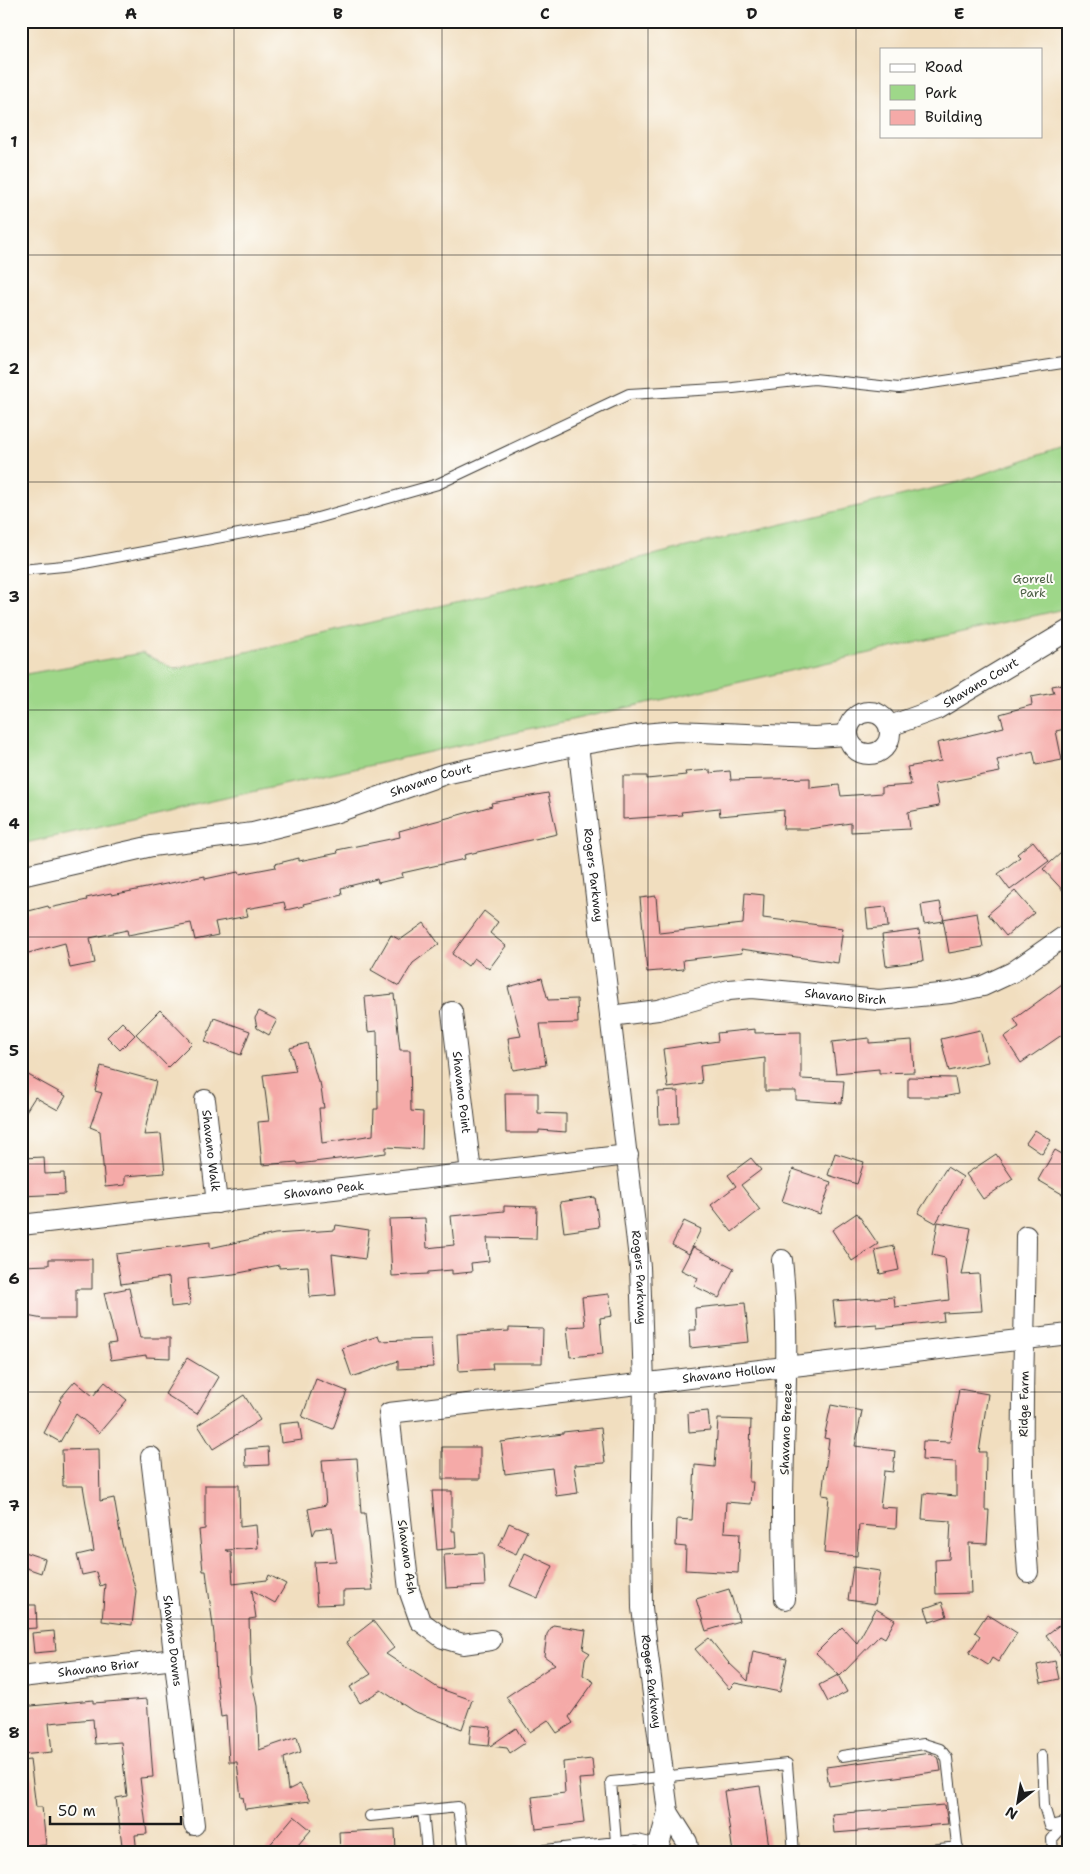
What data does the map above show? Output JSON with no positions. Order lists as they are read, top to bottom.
{
  "streets": {
    "street": [
      "Shavano Court",
      "Rogers Parkway",
      "Shavano Birch",
      "Shavano Point",
      "Shavano Walk",
      "Shavano Peak",
      "Shavano Hollow",
      "Ridge Farm",
      "Shavano Breeze",
      "Shavano Ash",
      "Shavano Downs",
      "Shavano Briar"
    ]
  },
  "crossings": [
    ["Shavano Court", "Rogers Parkway"],
    ["Rogers Parkway", "Shavano Birch"],
    ["Rogers Parkway", "Shavano Peak"],
    ["Rogers Parkway", "Shavano Hollow"],
    ["Shavano Point", "Shavano Peak"],
    ["Shavano Walk", "Shavano Peak"],
    ["Shavano Hollow", "Ridge Farm"],
    ["Shavano Hollow", "Shavano Breeze"],
    ["Shavano Hollow", "Shavano Ash"],
    ["Shavano Downs", "Shavano Briar"]
  ],
  "parks": ["Gorrell Park"],
  "legend": ["Road", "Park", "Building"],
  "scale_bar": "50 m",
  "north": "bottom left",
  "grid": {
    "columns": [
      "A",
      "B",
      "C",
      "D",
      "E"
    ],
    "rows": [
      "1",
      "2",
      "3",
      "4",
      "5",
      "6",
      "7",
      "8"
    ]
  }
}
